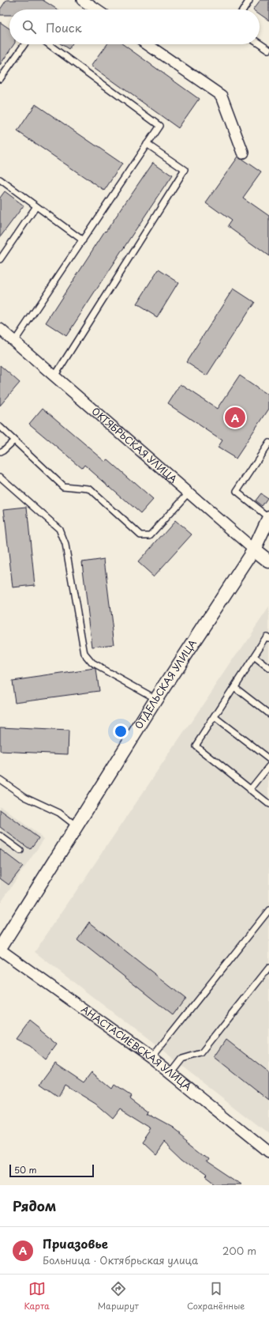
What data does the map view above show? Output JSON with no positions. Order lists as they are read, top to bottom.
{
  "streets": {
    "street": ["ОКТЯБРЬСКАЯ УЛИЦА", "ОТДЕЛЬСКАЯ УЛИЦА", "АНАСТАСИЕВСКАЯ УЛИЦА"]
  },
  "crossings": [
    ["ОКТЯБРЬСКАЯ УЛИЦА", "ОТДЕЛЬСКАЯ УЛИЦА"],
    ["ОТДЕЛЬСКАЯ УЛИЦА", "АНАСТАСИЕВСКАЯ УЛИЦА"]
  ],
  "scale_bar": "50 m",
  "page": {
    "search": "Поиск",
    "pins": "A",
    "scale": "50 m",
    "heading": "Рядом",
    "list": [
      {
        "mark": "A",
        "name": "Приазовье",
        "note": "Больница · Октябрьская улица",
        "value": "200 m"
      }
    ],
    "nav": ["Карта", "Маршрут", "Сохранённые"]
  }
}
